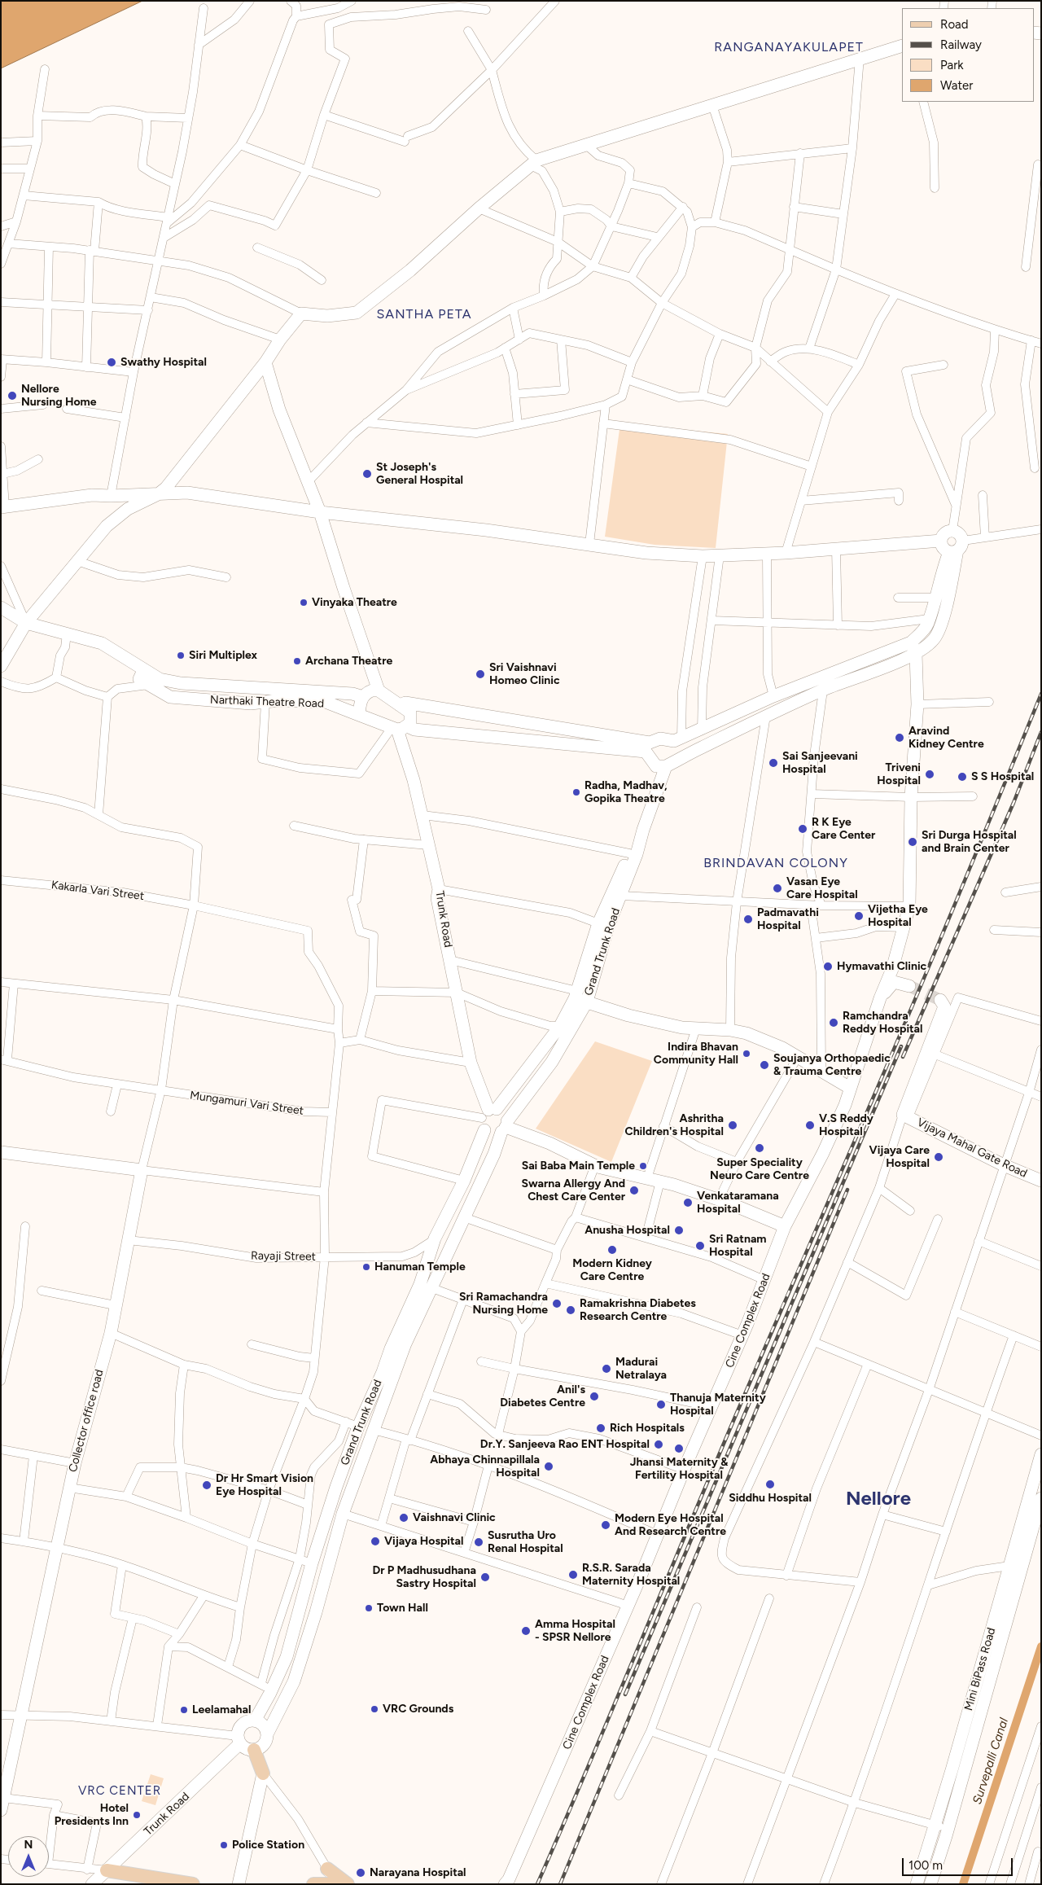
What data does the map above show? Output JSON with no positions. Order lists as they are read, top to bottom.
{
  "streets": {
    "main road": [
      "Narthaki Theatre Road",
      "Trunk Road",
      "Grand Trunk Road",
      "Vijaya Mahal Gate Road",
      "Cine Complex Road",
      "Collector office road",
      "Mini BiPass Road"
    ],
    "street": ["Kakarla Vari Street", "Mungamuri Vari Street", "Rayaji Street"]
  },
  "crossings": [
    ["Narthaki Theatre Road", "Trunk Road"],
    ["Trunk Road", "Grand Trunk Road"],
    ["Grand Trunk Road", "Rayaji Street"],
    ["Rayaji Street", "Collector office road"]
  ],
  "districts": [
    "RANGANAYAKULAPET",
    "SANTHA PETA",
    "BRINDAVAN COLONY",
    "Nellore",
    "VRC CENTER"
  ],
  "water": ["Survepalli Canal"],
  "places": [
    "Swathy Hospital",
    "Nellore Nursing Home",
    "St Joseph's General Hospital",
    "Vinyaka Theatre",
    "Siri Multiplex",
    "Archana Theatre",
    "Sri Vaishnavi Homeo Clinic",
    "Aravind Kidney Centre",
    "Sai Sanjeevani Hospital",
    "Triveni Hospital",
    "S S Hospital",
    "Radha, Madhav, Gopika Theatre",
    "R K Eye Care Center",
    "Sri Durga Hospital and Brain Center",
    "Vasan Eye Care Hospital",
    "Vijetha Eye Hospital",
    "Padmavathi Hospital",
    "Hymavathi Clinic",
    "Ramchandra Reddy Hospital",
    "Indira Bhavan Community Hall",
    "Soujanya Orthopaedic & Trauma Centre",
    "Ashritha Children's Hospital",
    "V.S Reddy Hospital",
    "Super Speciality Neuro Care Centre",
    "Vijaya Care Hospital",
    "Sai Baba Main Temple",
    "Swarna Allergy And Chest Care Center",
    "Venkataramana Hospital",
    "Anusha Hospital",
    "Sri Ratnam Hospital",
    "Modern Kidney Care Centre",
    "Hanuman Temple",
    "Sri Ramachandra Nursing Home",
    "Ramakrishna Diabetes Research Centre",
    "Madurai Netralaya",
    "Anil's Diabetes Centre",
    "Thanuja Maternity Hospital",
    "Rich Hospitals",
    "Dr.Y. Sanjeeva Rao ENT Hospital",
    "Jhansi Maternity & Fertility Hospital",
    "Abhaya Chinnapillala Hospital",
    "Siddhu Hospital",
    "Dr Hr Smart Vision Eye Hospital",
    "Vaishnavi Clinic",
    "Modern Eye Hospital And Research Centre",
    "Vijaya Hospital",
    "Susrutha Uro Renal Hospital",
    "R.S.R. Sarada Maternity Hospital",
    "Dr P Madhusudhana Sastry Hospital",
    "Town Hall",
    "Amma Hospital - SPSR Nellore",
    "VRC Grounds",
    "Leelamahal",
    "Hotel Presidents Inn",
    "Police Station",
    "Narayana Hospital"
  ],
  "legend": [
    "Road",
    "Railway",
    "Park",
    "Water"
  ],
  "scale_bar": "100 m",
  "north": "top"
}
